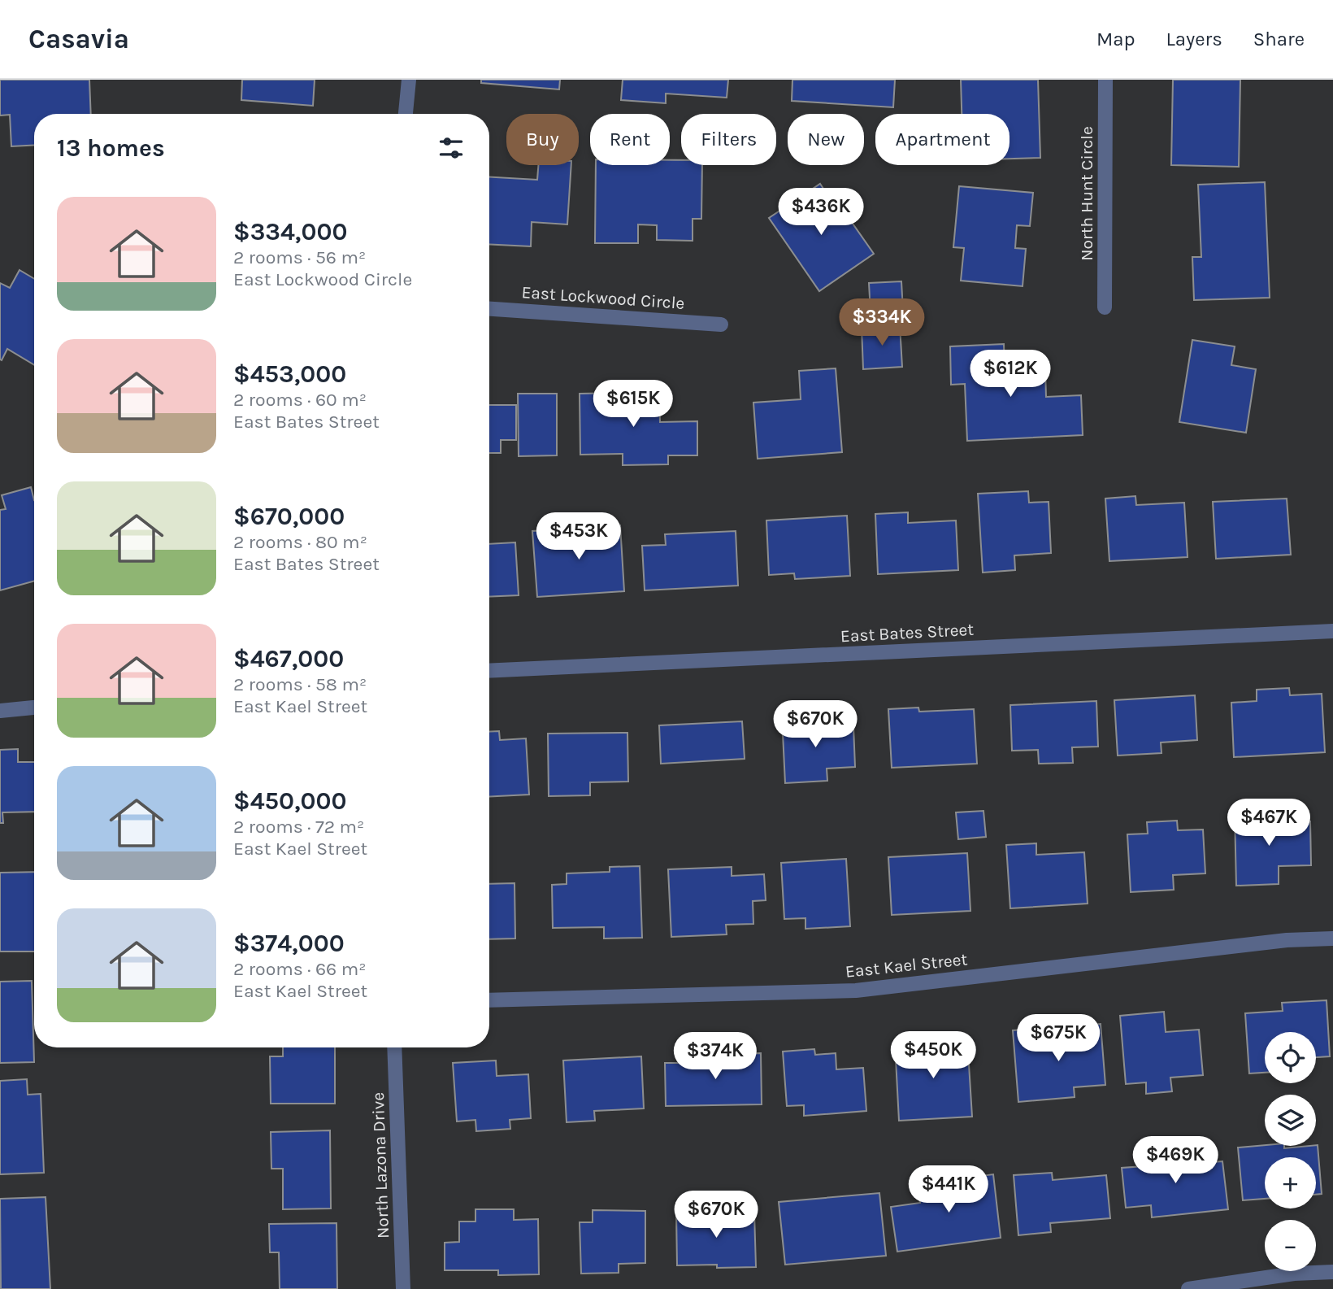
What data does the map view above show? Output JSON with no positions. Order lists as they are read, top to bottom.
{
  "streets": {
    "street": [
      "North Hunt Circle",
      "East Lockwood Circle",
      "East Bates Street",
      "East Kael Street",
      "North Lazona Drive"
    ]
  },
  "page": {
    "header": "Casavia",
    "nav": ["Map", "Layers", "Share"],
    "chip": [
      "Buy",
      "Rent",
      "Filters",
      "New",
      "Apartment"
    ],
    "heading": "13 homes",
    "list": [
      {
        "name": "$334,000",
        "note": "2 rooms · 56 m² · East Lockwood Circle"
      },
      {
        "name": "$453,000",
        "note": "2 rooms · 60 m² · East Bates Street"
      },
      {
        "name": "$670,000",
        "note": "2 rooms · 80 m² · East Bates Street"
      },
      {
        "name": "$467,000",
        "note": "2 rooms · 58 m² · East Kael Street"
      },
      {
        "name": "$450,000",
        "note": "2 rooms · 72 m² · East Kael Street"
      },
      {
        "name": "$374,000",
        "note": "2 rooms · 66 m² · East Kael Street"
      }
    ],
    "price": [
      "$436K",
      "$334K",
      "$612K",
      "$615K",
      "$453K",
      "$670K",
      "$467K",
      "$675K",
      "$450K",
      "$374K",
      "$469K",
      "$441K",
      "$670K"
    ],
    "map_buttons": ["+", "−"]
  }
}
